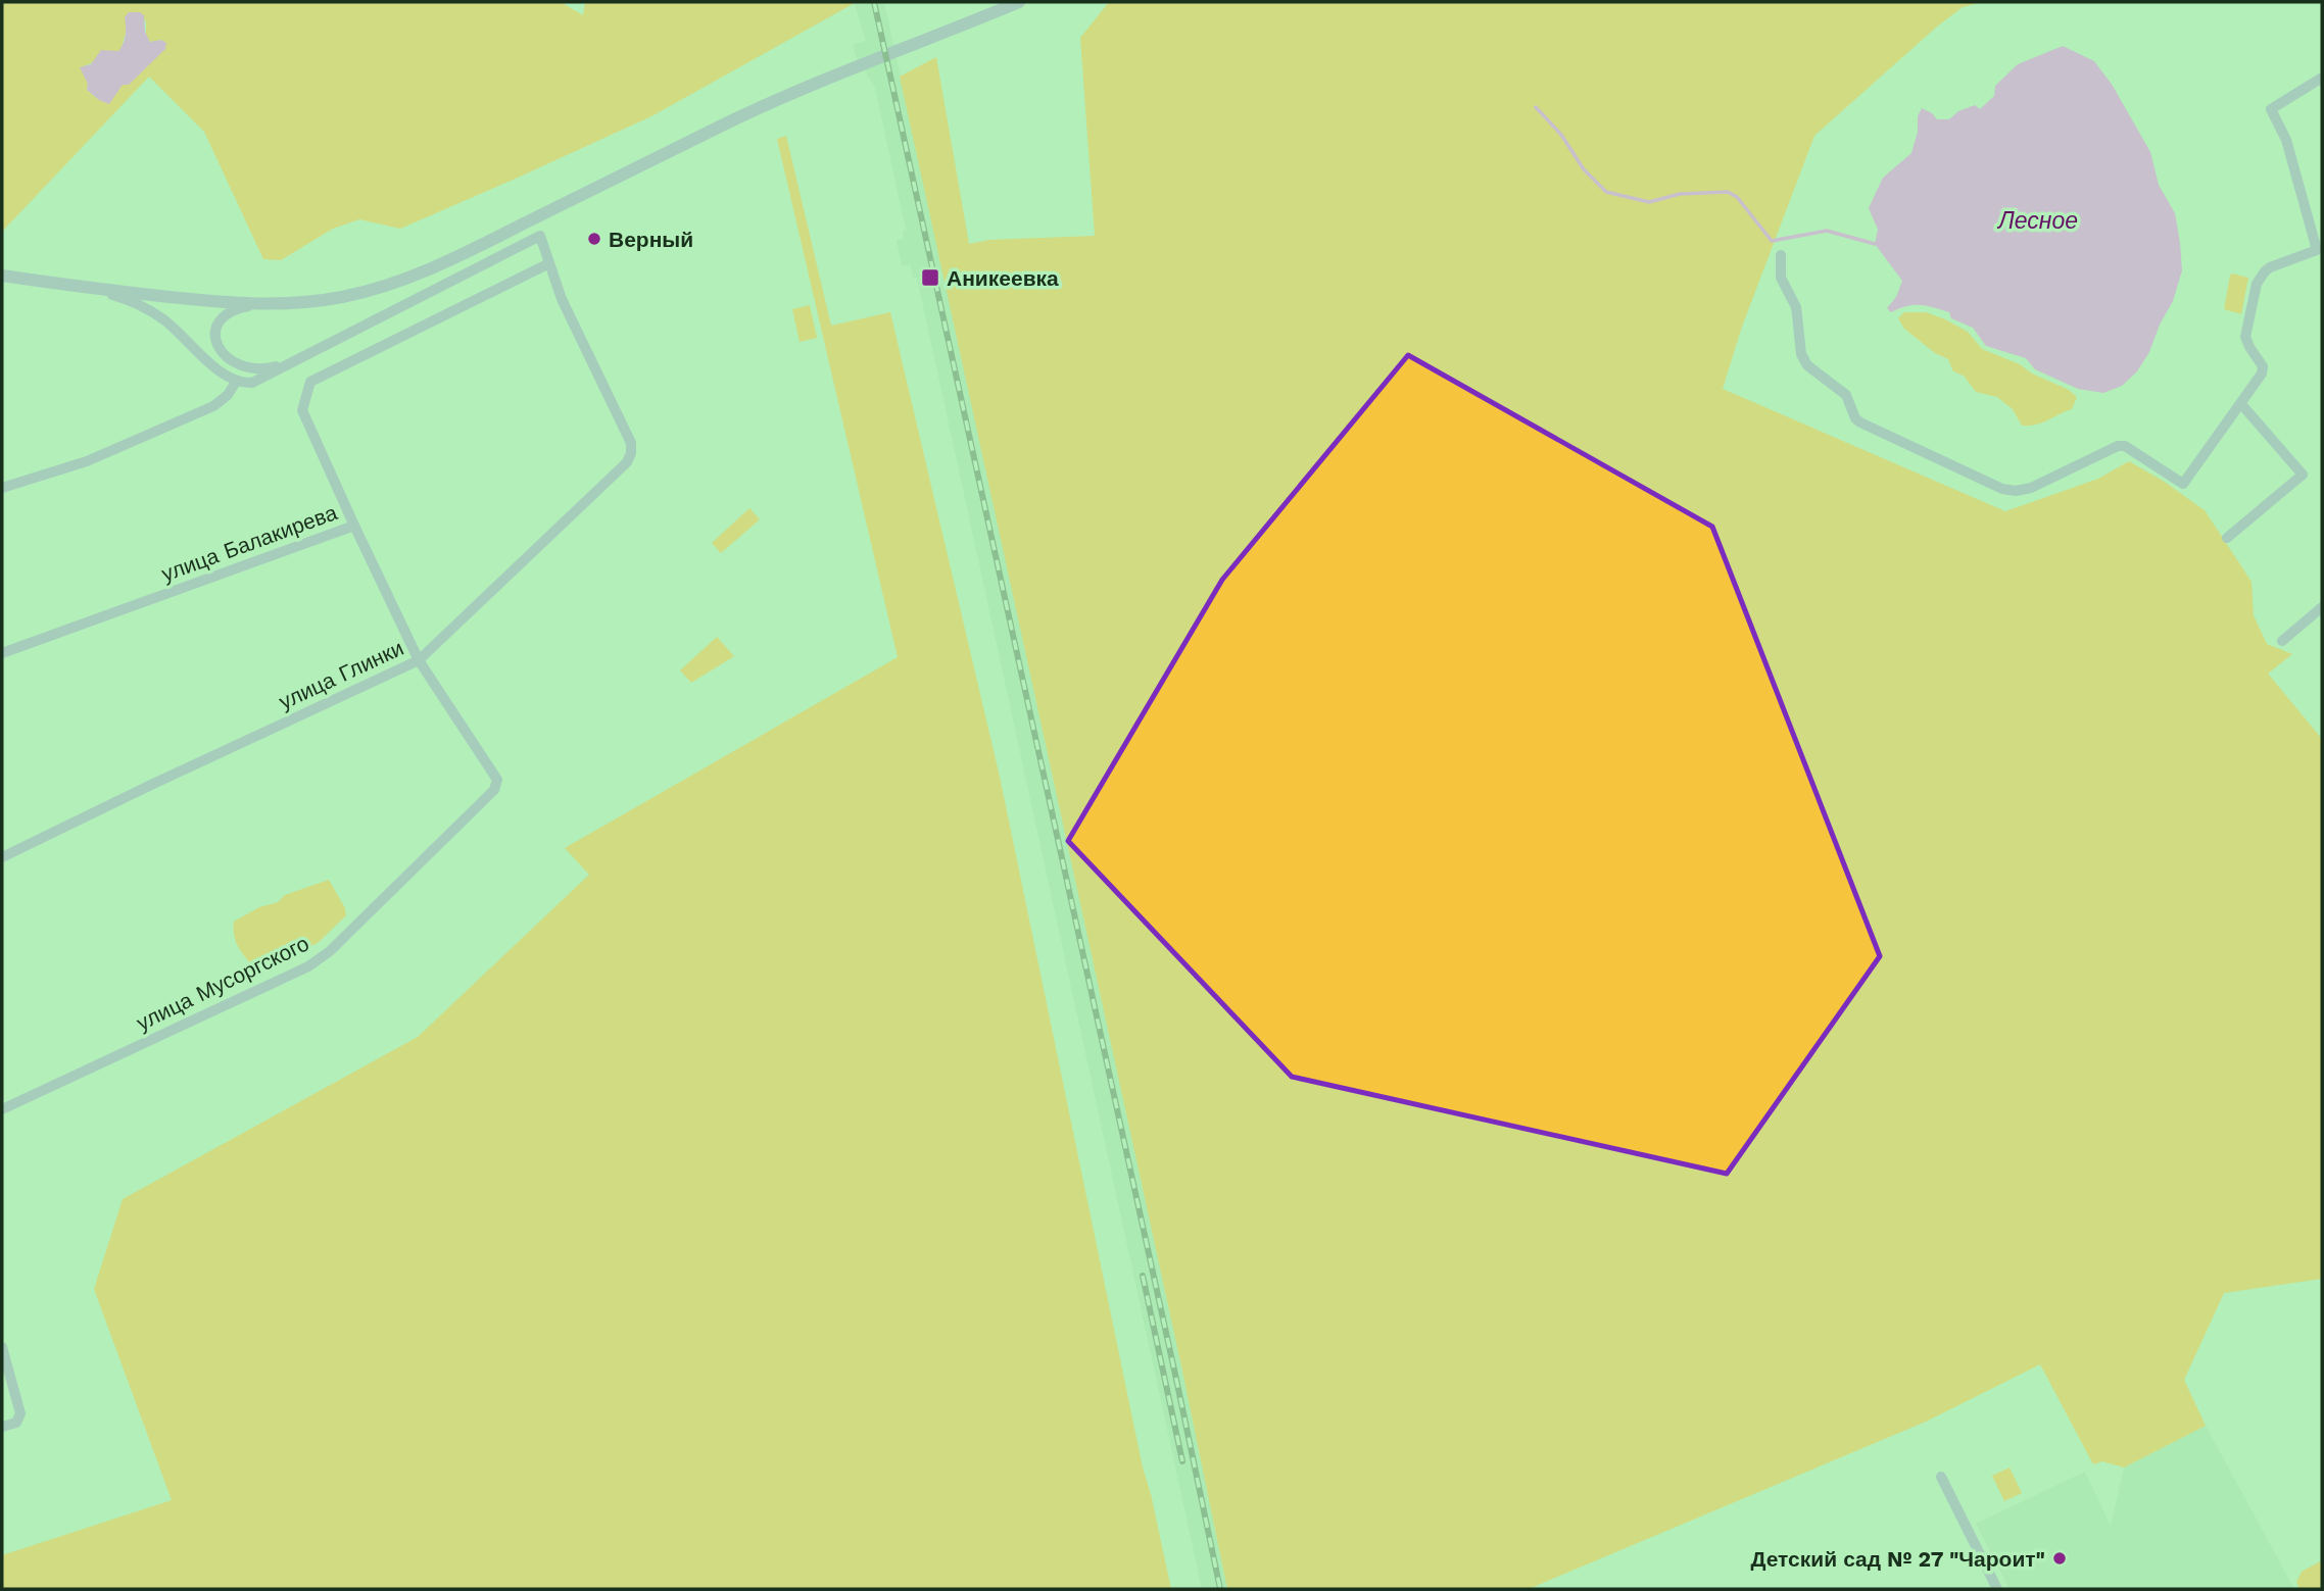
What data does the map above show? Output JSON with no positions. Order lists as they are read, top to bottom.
{
  "streets": {
    "street": ["улица Балакирева", "улица Глинки", "улица Мусоргского"]
  },
  "crossings": [
    ["улица Балакирева", "улица Глинки"],
    ["улица Глинки", "улица Мусоргского"]
  ],
  "water": ["Лесное"],
  "places": {
    "other": ["Верный", "Детский сад № 27 \"Чароит\""],
    "transit": ["Аникеевка"]
  }
}
